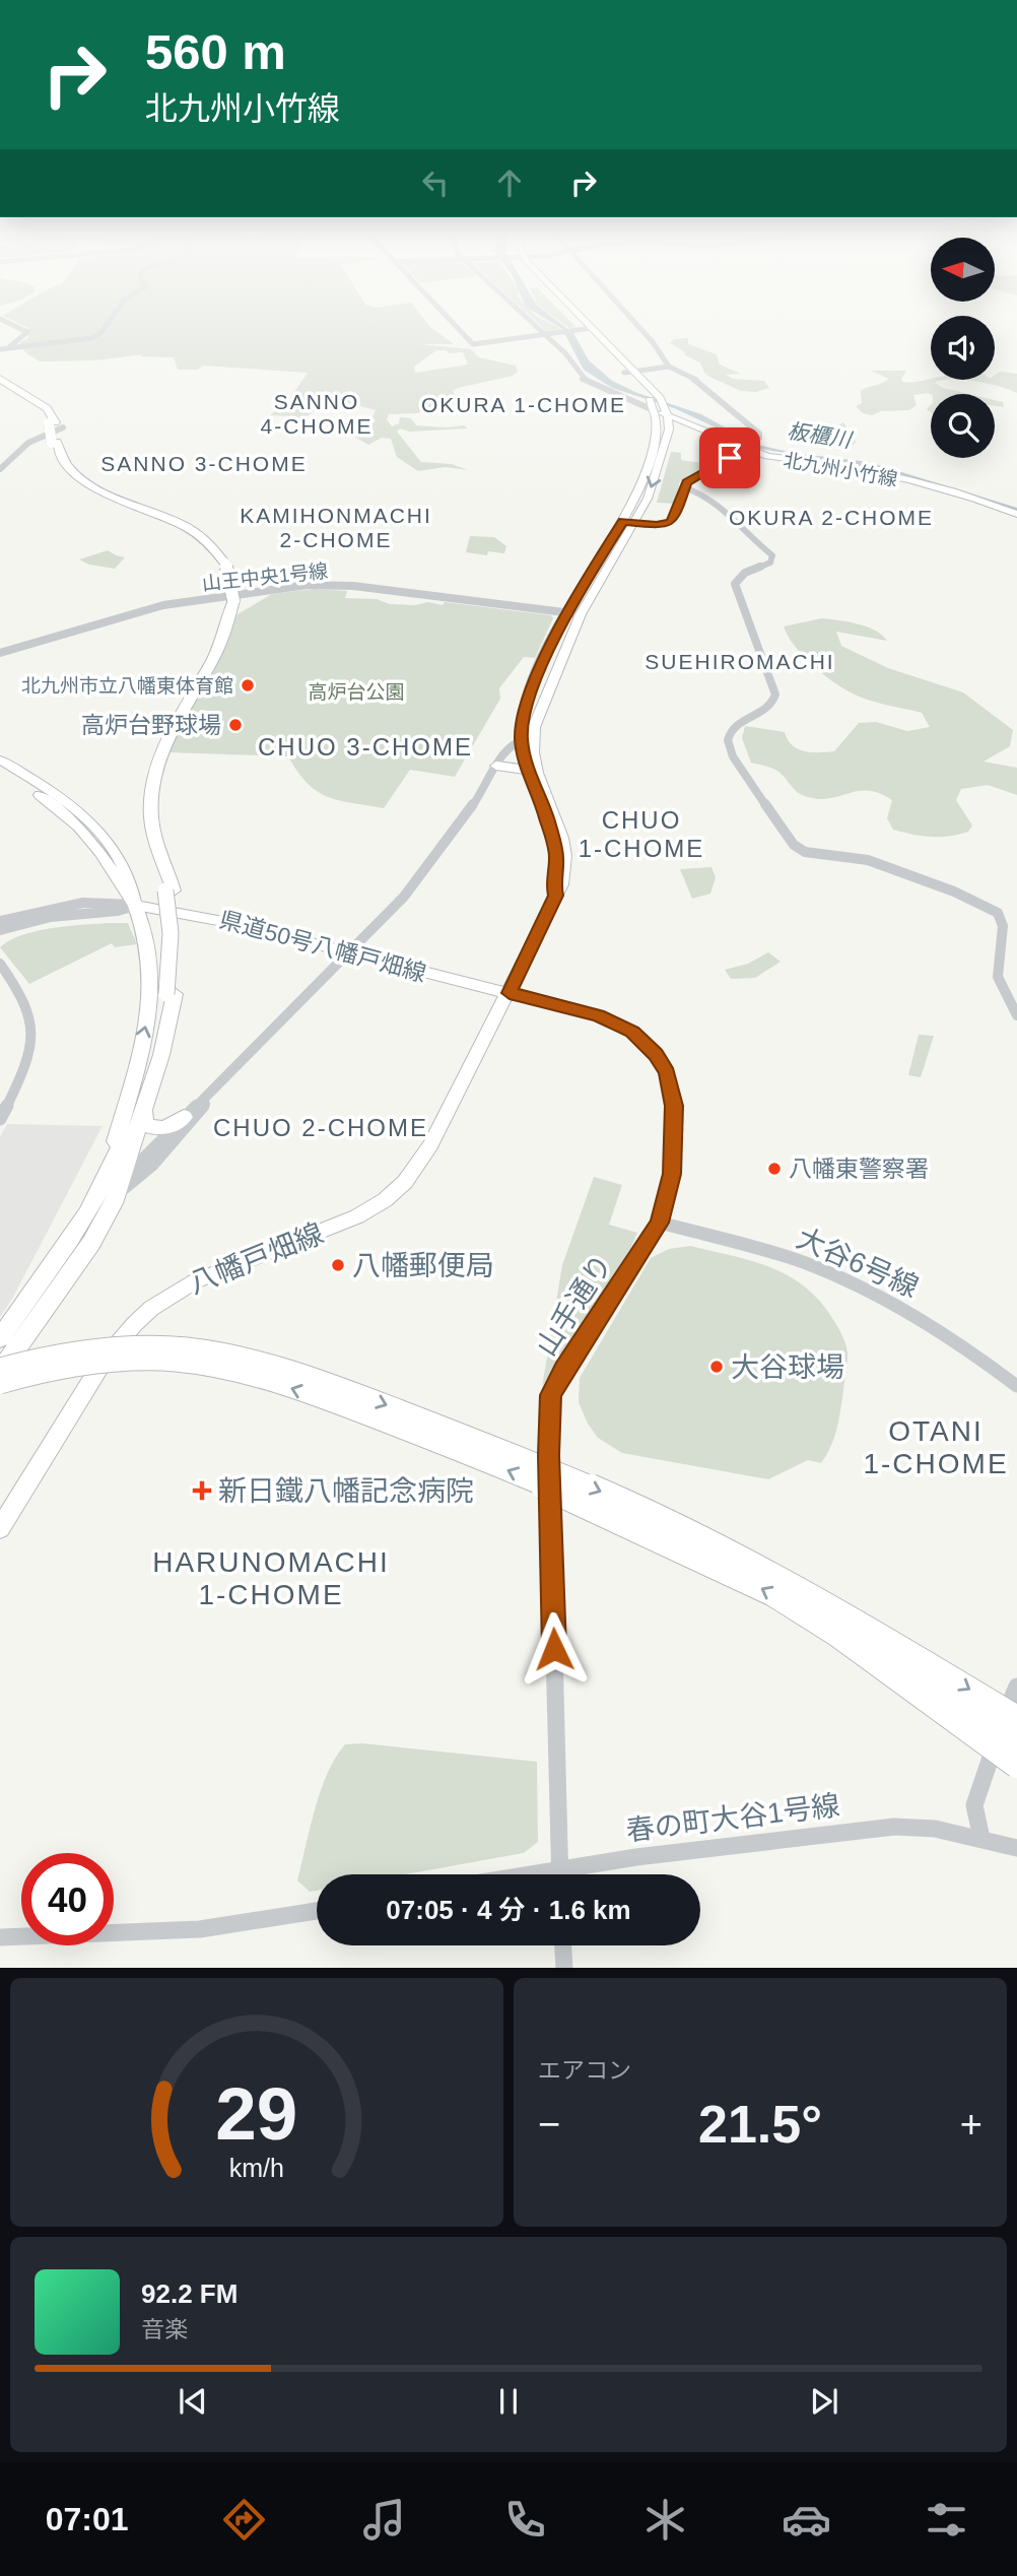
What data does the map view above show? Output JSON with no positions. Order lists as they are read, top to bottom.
{
  "streets": {
    "main road": ["北九州小竹線", "県道50号八幡戸畑線", "八幡戸畑線"],
    "street": [
      "山王中央1号線",
      "大谷6号線",
      "山手通り",
      "春の町大谷1号線"
    ]
  },
  "crossings": [
    ["県道50号八幡戸畑線", "八幡戸畑線"],
    ["県道50号八幡戸畑線", "山手通り"],
    ["八幡戸畑線", "山手通り"],
    ["大谷6号線", "山手通り"]
  ],
  "districts": [
    "SANNO 4-CHOME",
    "OKURA 1-CHOME",
    "SANNO 3-CHOME",
    "KAMIHONMACHI 2-CHOME",
    "OKURA 2-CHOME",
    "SUEHIROMACHI",
    "CHUO 3-CHOME",
    "CHUO 1-CHOME",
    "CHUO 2-CHOME",
    "OTANI 1-CHOME",
    "HARUNOMACHI 1-CHOME"
  ],
  "water": ["板櫃川"],
  "parks": ["高炉台公園"],
  "places": {
    "other": [
      "北九州市立八幡東体育館",
      "高炉台野球場",
      "八幡東警察署",
      "八幡郵便局",
      "大谷球場"
    ],
    "health": ["新日鐵八幡記念病院"]
  },
  "north": "left",
  "page": {
    "turn": ["560 m", "北九州小竹線"],
    "limit": "40",
    "trip": "07:05 · 4 分 · 1.6 km",
    "tile": "エアコン",
    "heat": ["−", "21.5°", "+"],
    "song": ["92.2 FM", "音楽"],
    "tabs": "07:01",
    "gauge": ["29", "km/h"]
  }
}
